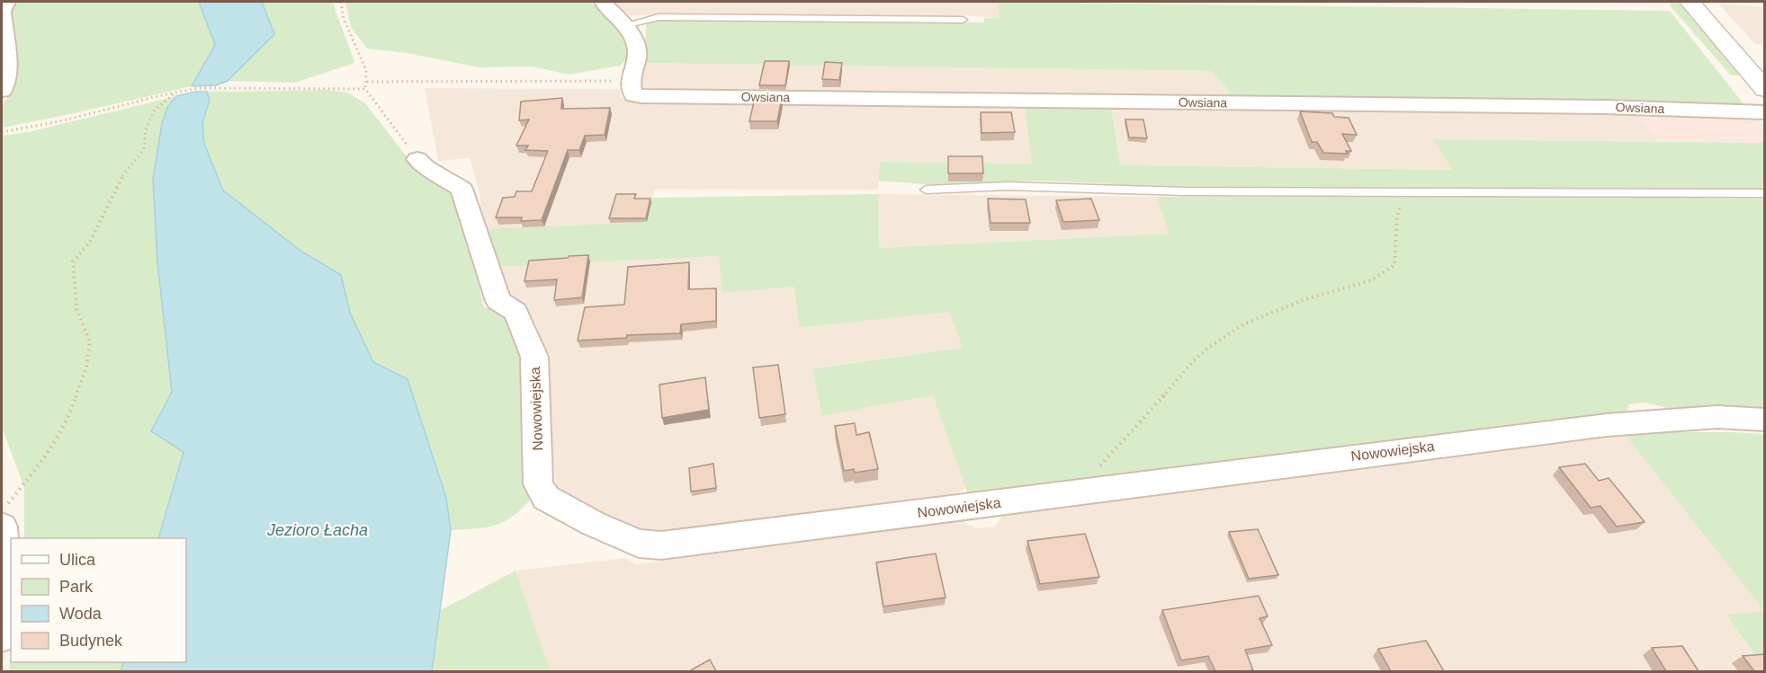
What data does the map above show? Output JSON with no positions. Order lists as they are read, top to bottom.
{
  "streets": {
    "street": ["Owsiana", "Nowowiejska"]
  },
  "water": ["Jezioro Łacha"],
  "legend": [
    "Ulica",
    "Park",
    "Woda",
    "Budynek"
  ]
}
